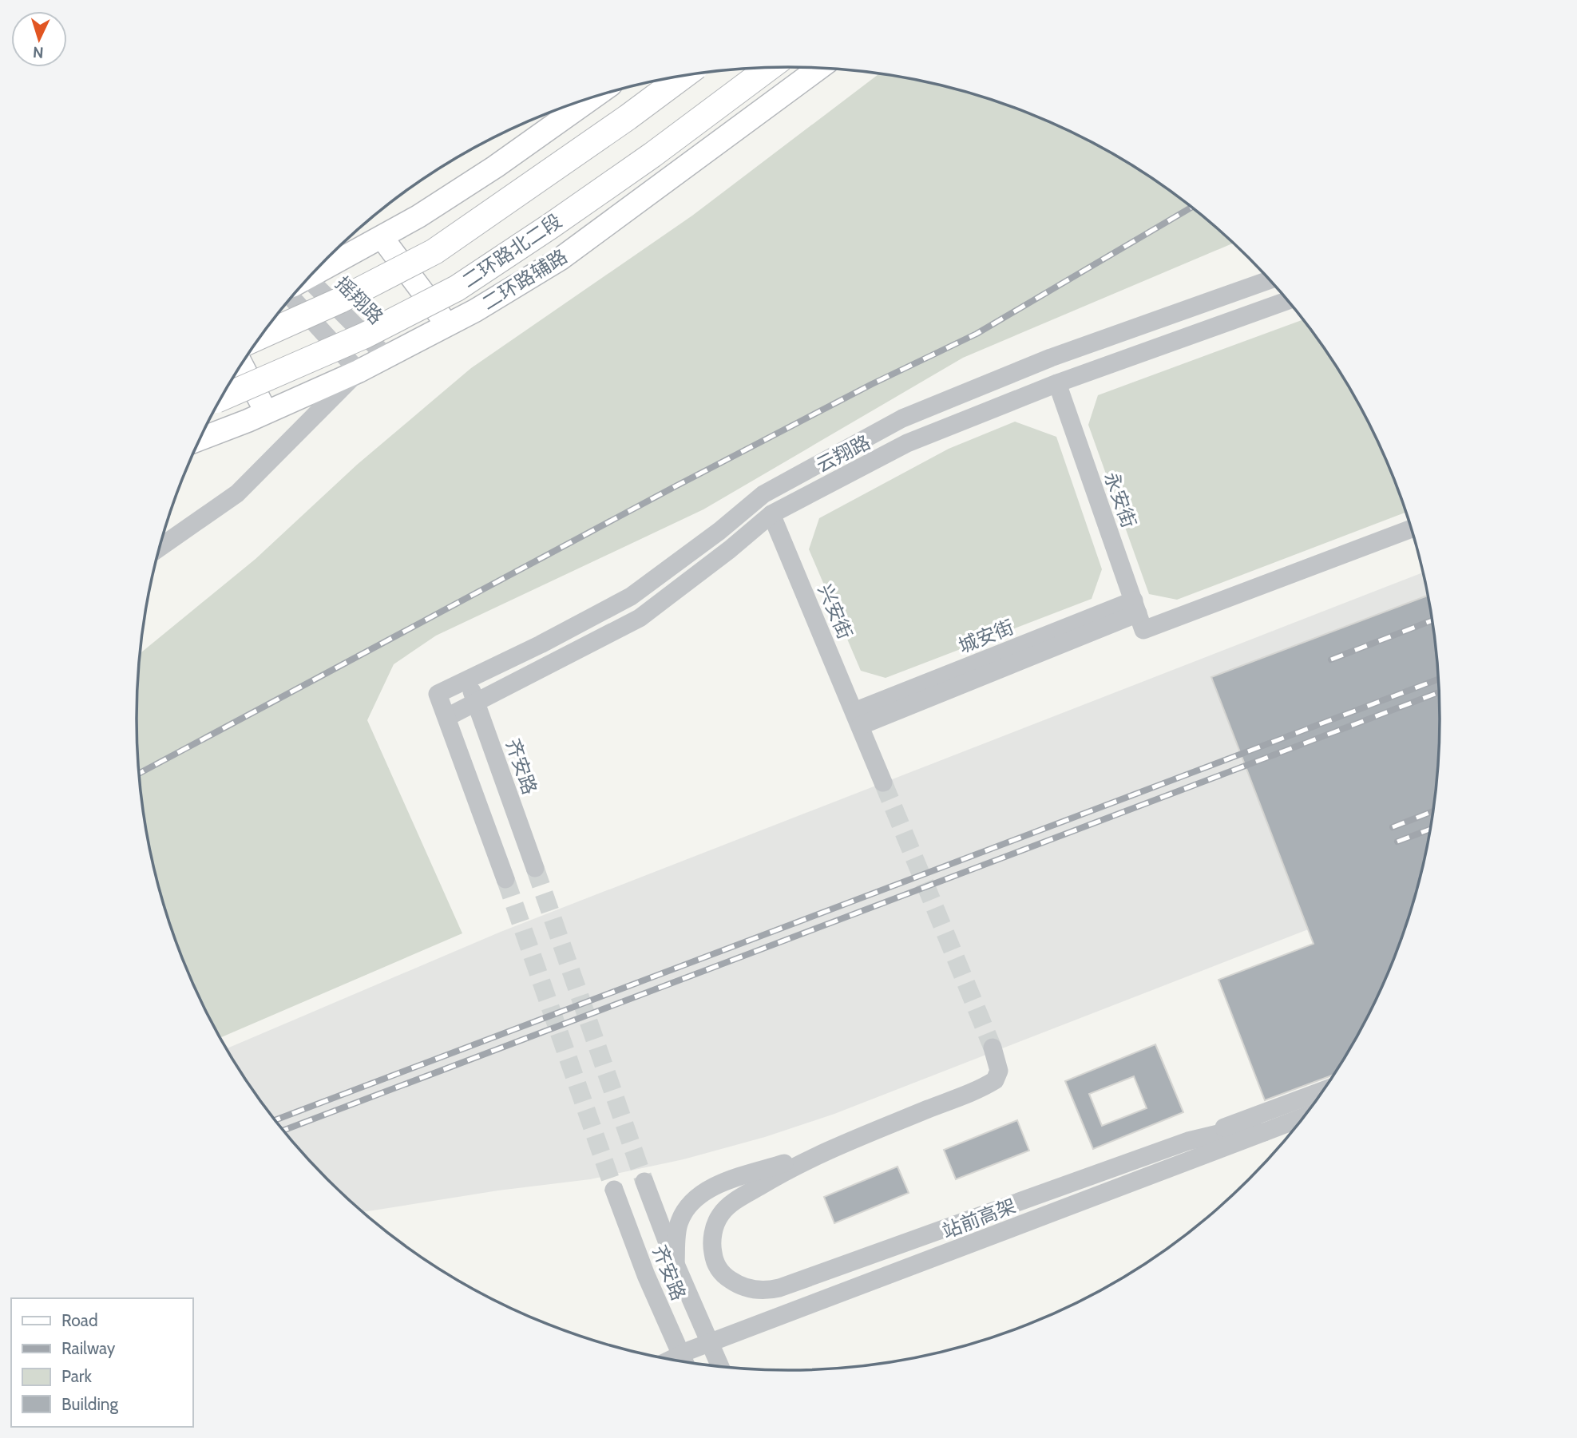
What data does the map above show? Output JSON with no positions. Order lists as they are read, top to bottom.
{
  "streets": {
    "highway": ["二环路北二段"],
    "main road": ["二环路辅路"],
    "street": [
      "摇翔路",
      "云翔路",
      "永安街",
      "兴安街",
      "城安街",
      "齐安路",
      "站前高架"
    ]
  },
  "crossings": [
    ["二环路辅路", "摇翔路"],
    ["云翔路", "永安街"],
    ["云翔路", "兴安街"],
    ["云翔路", "齐安路"],
    ["永安街", "城安街"],
    ["兴安街", "城安街"]
  ],
  "legend": [
    "Road",
    "Railway",
    "Park",
    "Building"
  ],
  "north": "bottom"
}
